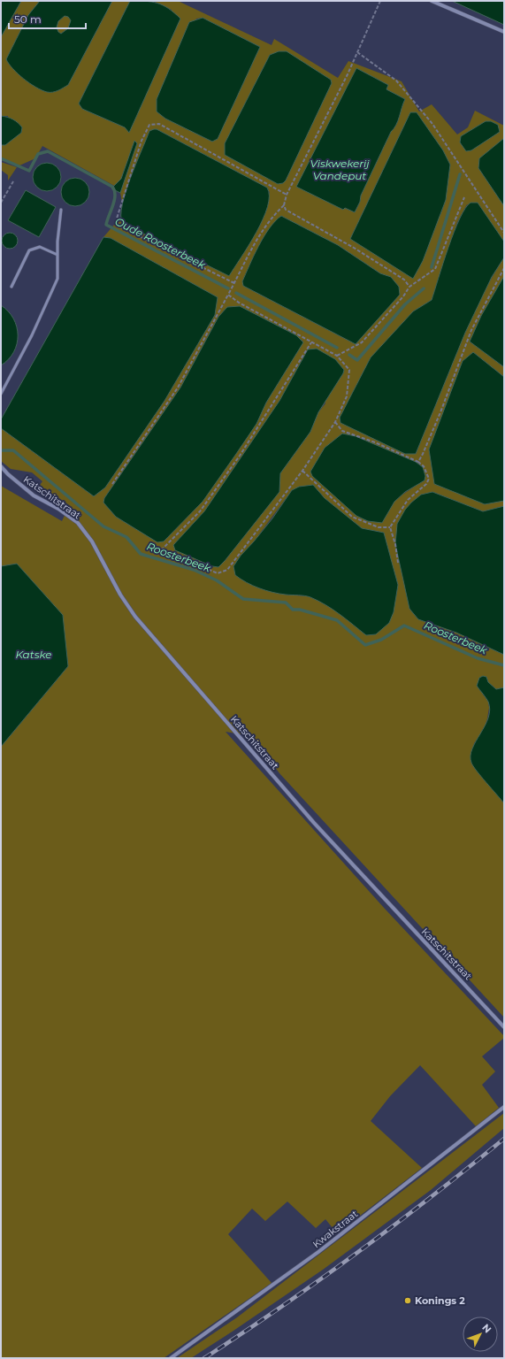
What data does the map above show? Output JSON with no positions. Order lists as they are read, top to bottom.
{
  "streets": {
    "street": ["Katschitstraat", "Kwakstraat"]
  },
  "water": [
    "Viskwekerij Vandeput",
    "Oude Roosterbeek",
    "Roosterbeek",
    "Katske"
  ],
  "places": ["Konings 2"],
  "scale_bar": "50 m",
  "north": "top right"
}
